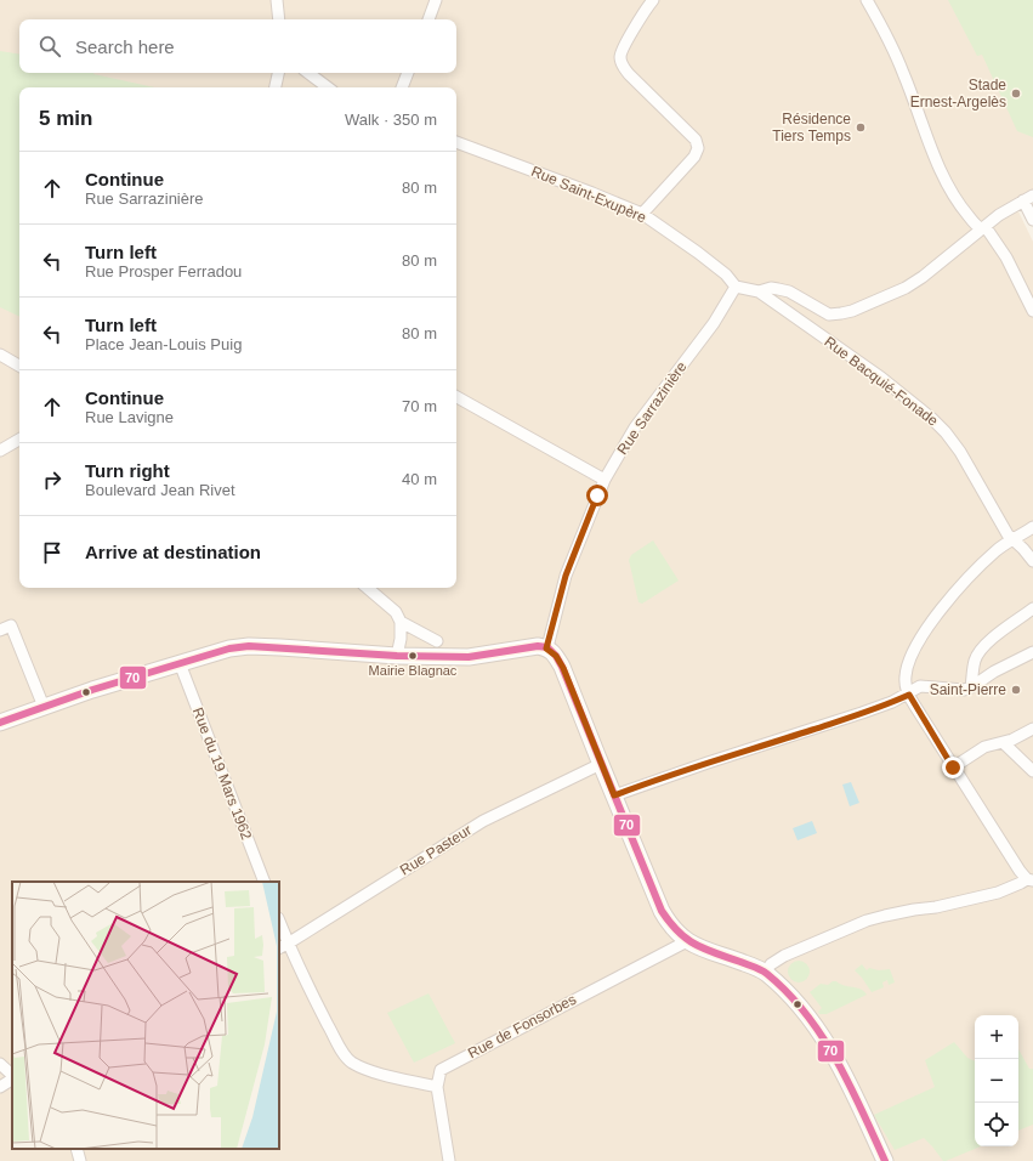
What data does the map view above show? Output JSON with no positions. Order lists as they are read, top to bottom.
{
  "streets": {
    "street": [
      "Rue Saint-Exupère",
      "Rue Bacquié-Fonade",
      "Rue Sarrazinière",
      "Rue du 19 Mars 1962",
      "Rue Pasteur",
      "Rue de Fonsorbes"
    ]
  },
  "crossings": [
    ["Rue Saint-Exupère", "Rue Sarrazinière"]
  ],
  "places": [
    "Stade Ernest-Argelès",
    "Résidence Tiers Temps",
    "Mairie Blagnac",
    "Saint-Pierre"
  ],
  "lines": ["transit line 70"],
  "page": {
    "search": "Search here",
    "heading": ["5 min", "Walk · 350 m"],
    "list": [
      ["Continue", "Rue Sarrazinière", "80 m"],
      ["Turn left", "Rue Prosper Ferradou", "80 m"],
      ["Turn left", "Place Jean-Louis Puig", "80 m"],
      ["Continue", "Rue Lavigne", "70 m"],
      ["Turn right", "Boulevard Jean Rivet", "40 m"],
      "Arrive at destination"
    ],
    "map_buttons": ["+", "−"]
  }
}
